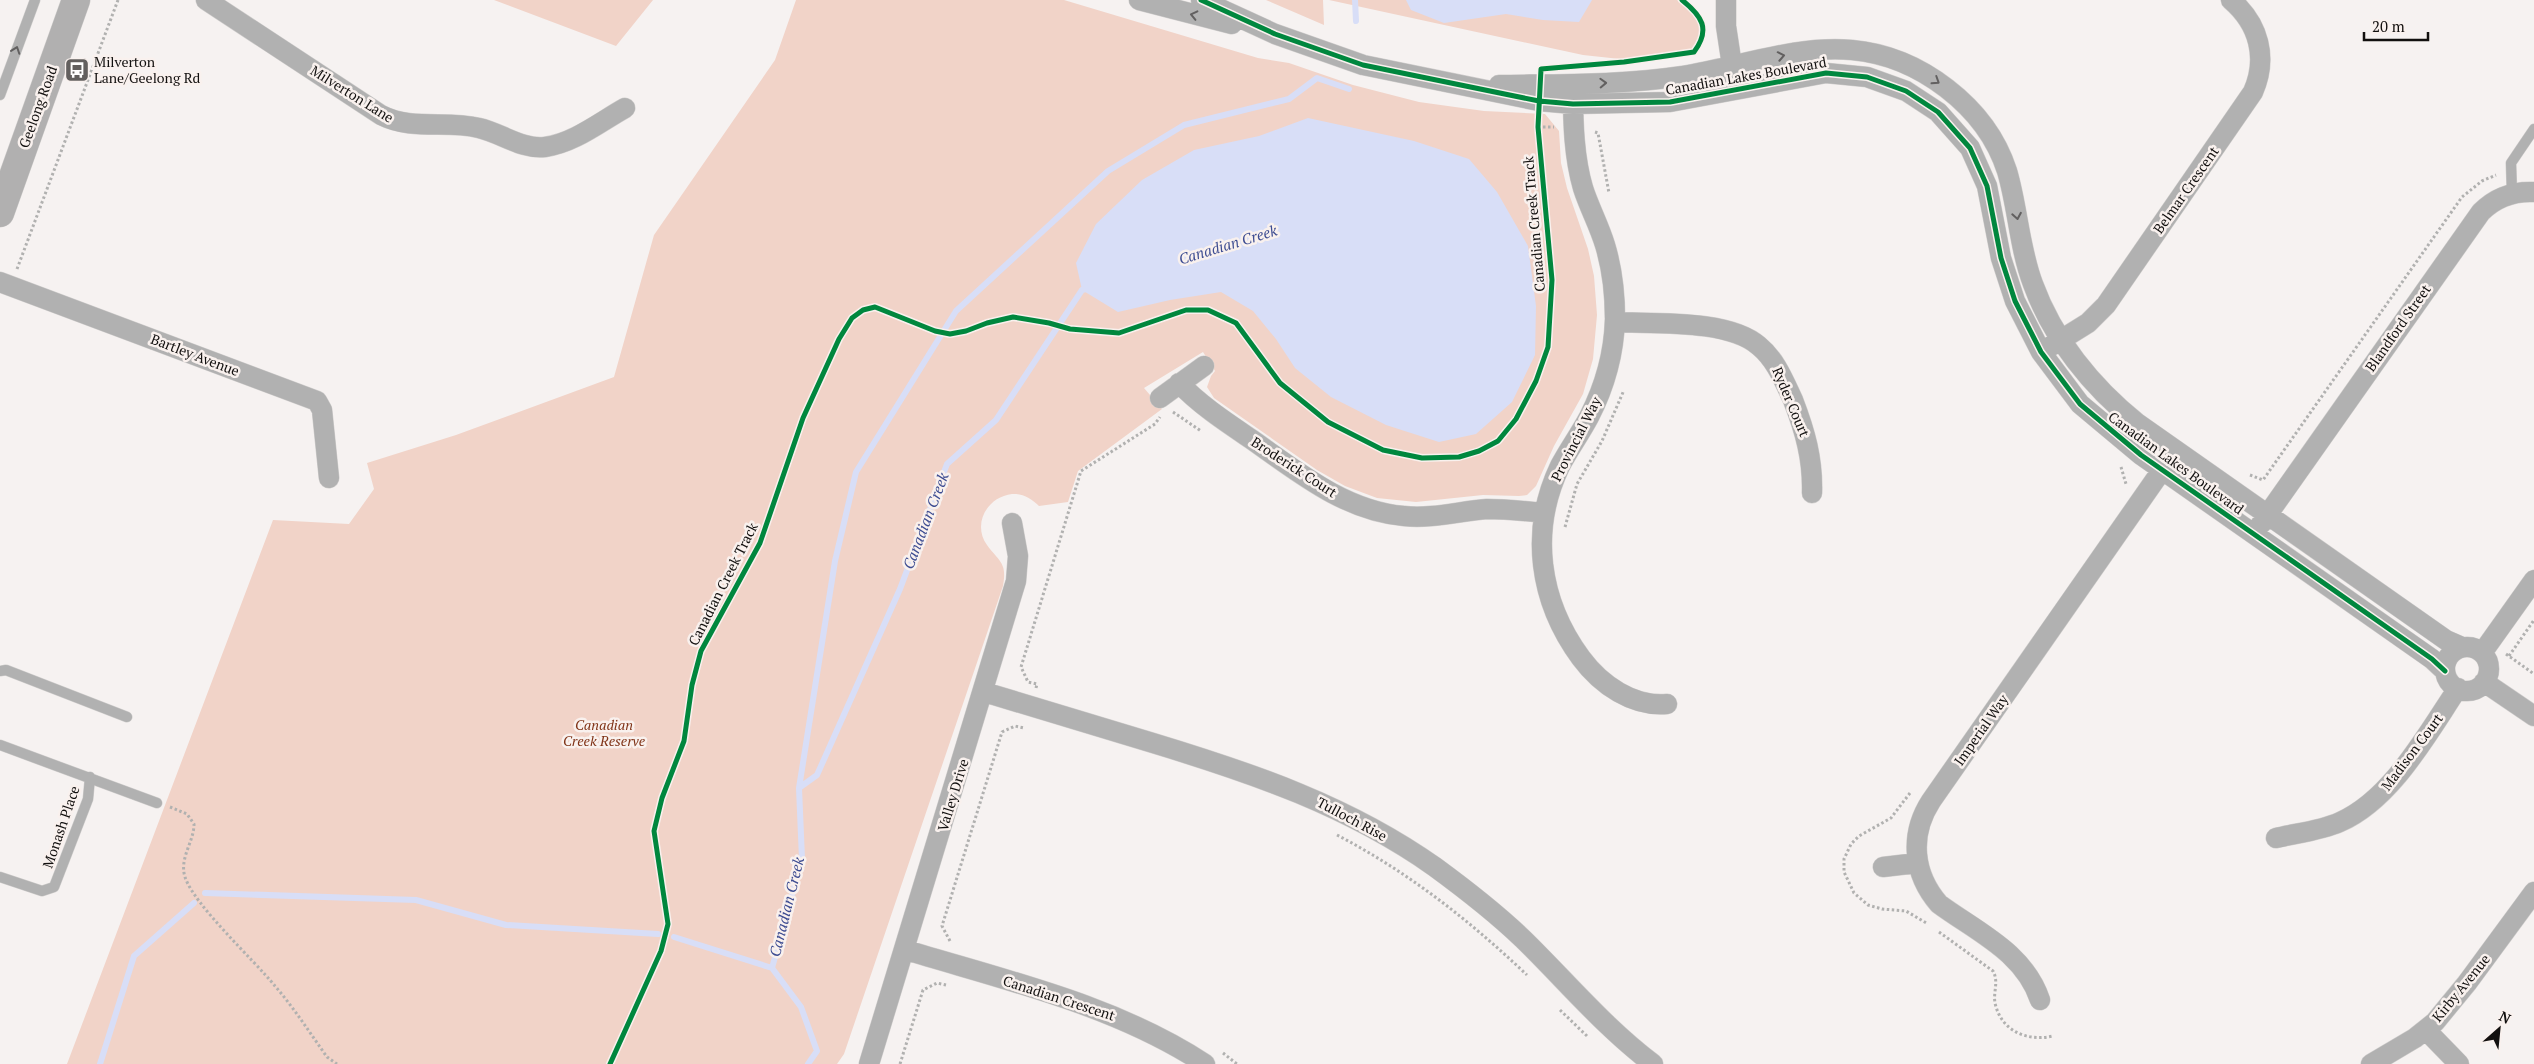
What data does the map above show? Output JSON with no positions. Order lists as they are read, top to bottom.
{
  "streets": {
    "main road": ["Geelong Road"],
    "street": [
      "Canadian Lakes Boulevard",
      "Milverton Lane",
      "Belmar Crescent",
      "Blandford Street",
      "Bartley Avenue",
      "Ryder Court",
      "Provincial Way",
      "Broderick Court",
      "Imperial Way",
      "Madison Court",
      "Valley Drive",
      "Tulloch Rise",
      "Kirby Avenue",
      "Canadian Crescent"
    ],
    "lane": ["Monash Place"],
    "cycle path": ["Canadian Creek Track"]
  },
  "crossings": [
    ["Canadian Lakes Boulevard", "Belmar Crescent"],
    ["Canadian Lakes Boulevard", "Canadian Creek Track"],
    ["Canadian Lakes Boulevard", "Blandford Street"],
    ["Canadian Lakes Boulevard", "Provincial Way"],
    ["Canadian Lakes Boulevard", "Imperial Way"],
    ["Canadian Lakes Boulevard", "Madison Court"],
    ["Ryder Court", "Provincial Way"],
    ["Provincial Way", "Broderick Court"],
    ["Valley Drive", "Tulloch Rise"],
    ["Valley Drive", "Canadian Crescent"]
  ],
  "water": ["Canadian Creek"],
  "parks": ["Canadian Creek Reserve"],
  "places": {
    "bus stop": ["Milverton Lane/Geelong Rd"]
  },
  "scale_bar": "20 m",
  "north": "top right"
}
